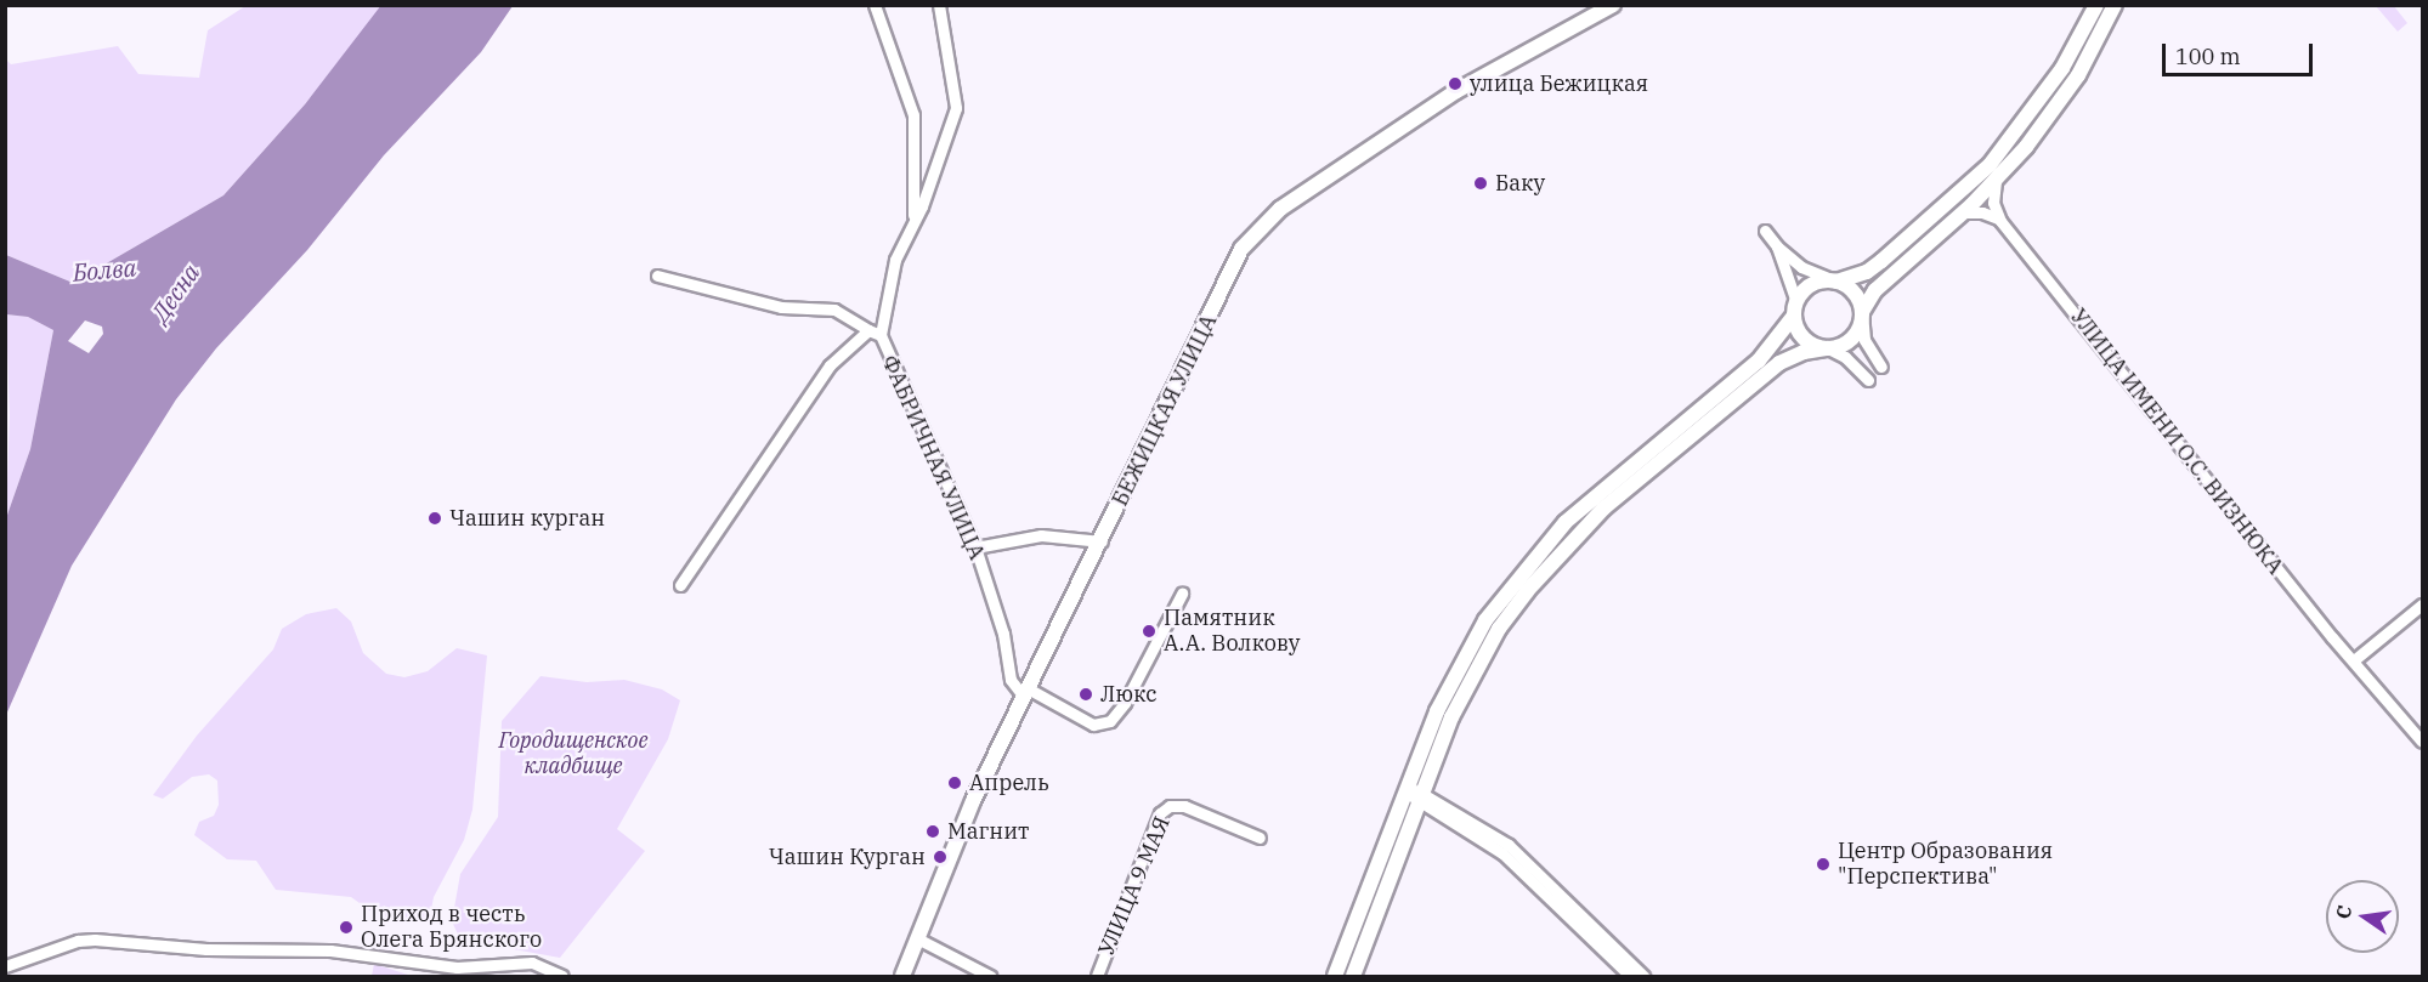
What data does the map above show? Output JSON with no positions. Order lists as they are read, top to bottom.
{
  "streets": {
    "main road": ["БЕЖИЦКАЯ УЛИЦА"],
    "street": ["УЛИЦА ИМЕНИ О.С. ВИЗНЮКА", "ФАБРИЧНАЯ УЛИЦА", "УЛИЦА 9 МАЯ"]
  },
  "crossings": [
    ["БЕЖИЦКАЯ УЛИЦА", "ФАБРИЧНАЯ УЛИЦА"]
  ],
  "water": ["Болва", "Десна"],
  "parks": ["Городищенское кладбище"],
  "places": [
    "улица Бежицкая",
    "Баку",
    "Чашин курган",
    "Памятник А.А. Волкову",
    "Люкс",
    "Апрель",
    "Магнит",
    "Чашин Курган",
    "Центр Образования \"Перспектива\"",
    "Приход в честь Олега Брянского"
  ],
  "scale_bar": "100 m",
  "north": "left"
}
